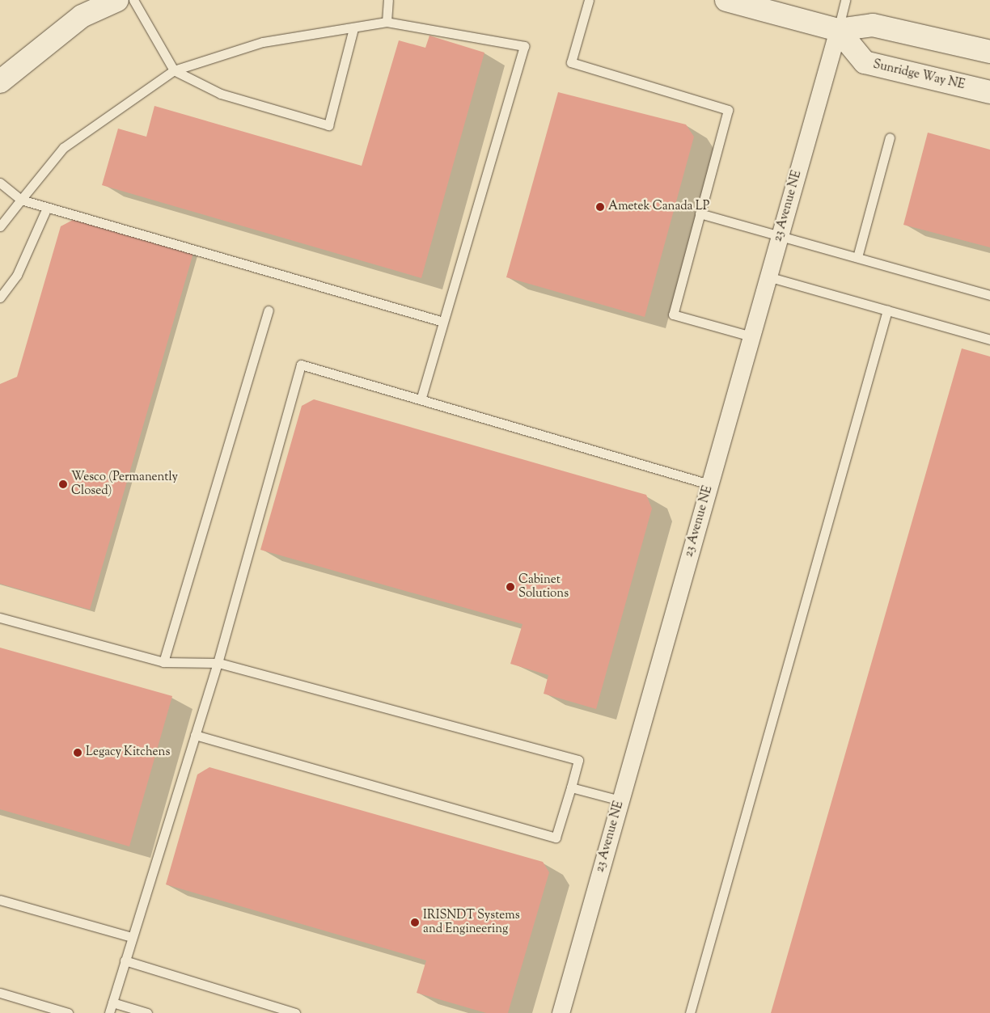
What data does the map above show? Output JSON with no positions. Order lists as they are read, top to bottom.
{
  "streets": {
    "street": ["Sunridge Way NE", "23 Avenue NE"]
  },
  "crossings": [
    ["Sunridge Way NE", "23 Avenue NE"]
  ],
  "places": [
    "Ametek Canada LP",
    "Wesco (Permanently Closed)",
    "Cabinet Solutions",
    "Legacy Kitchens",
    "IRISNDT Systems and Engineering"
  ]
}
